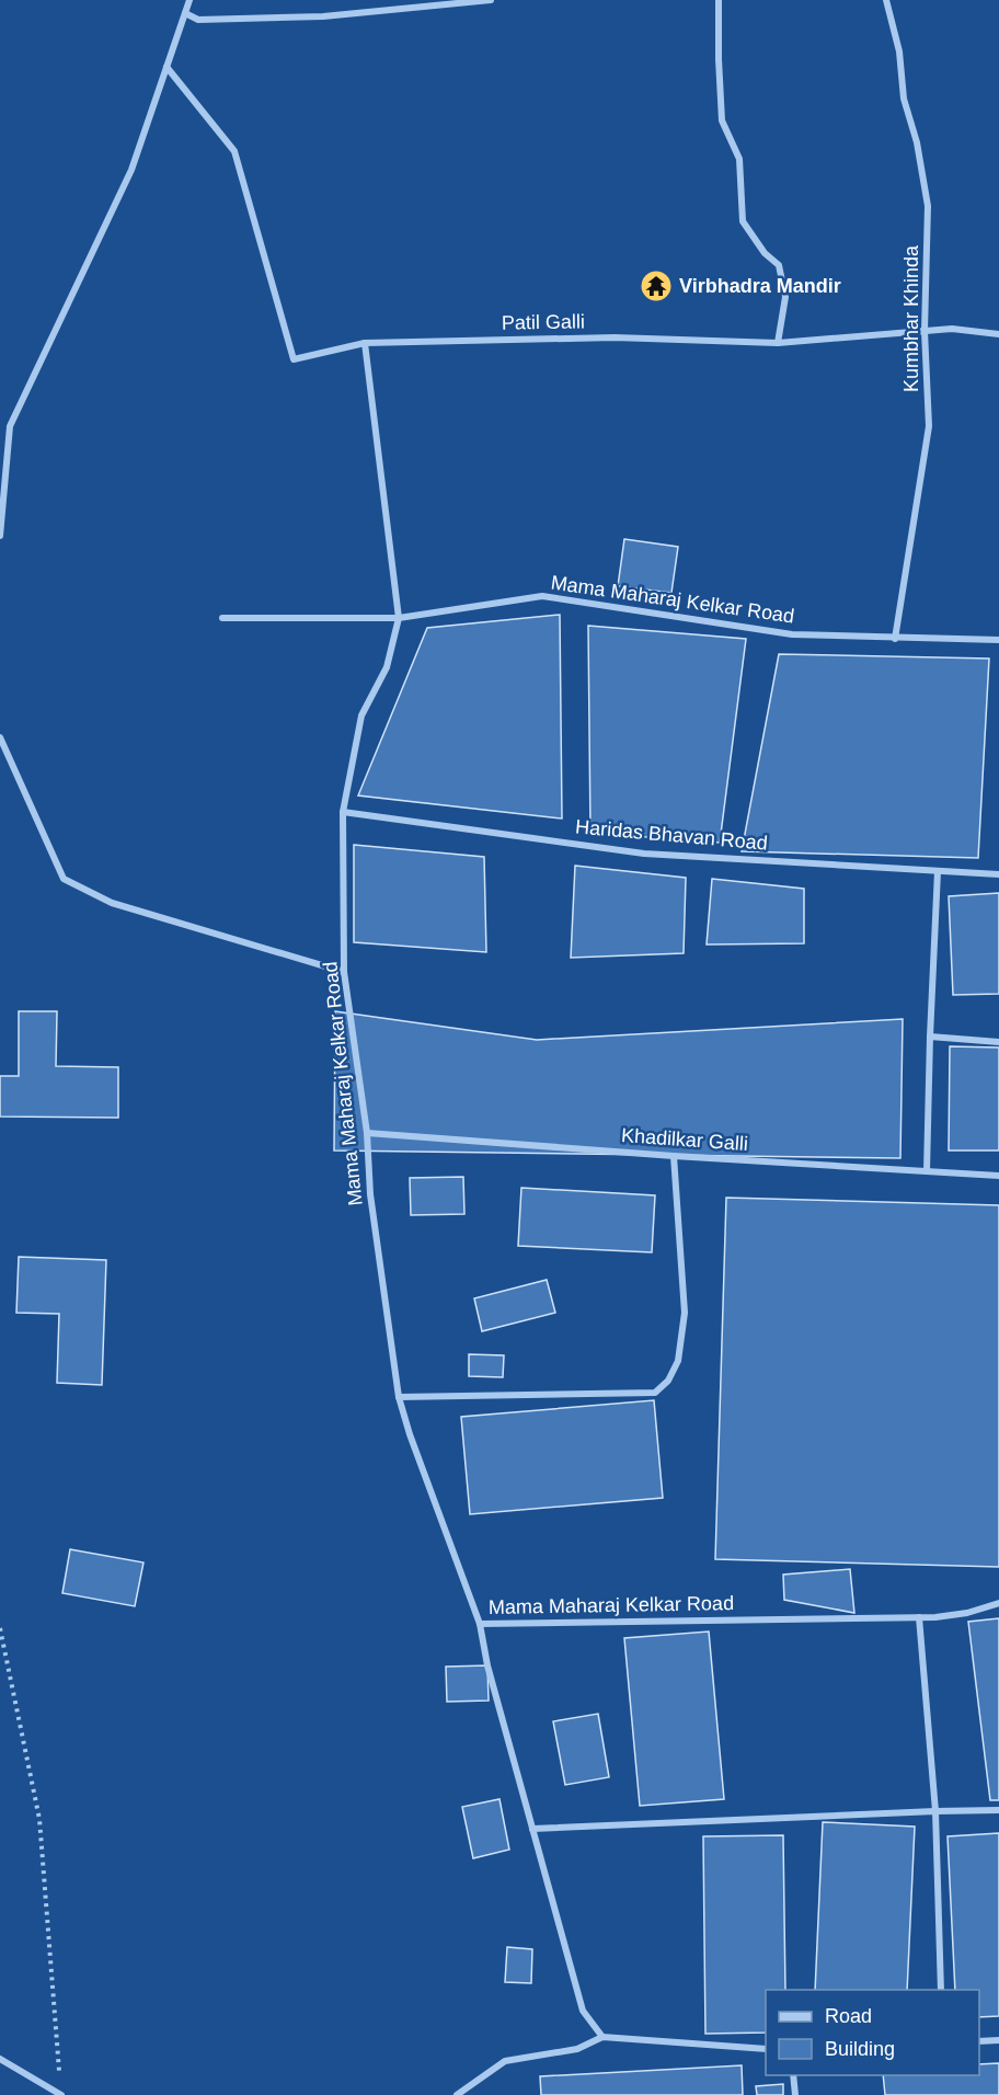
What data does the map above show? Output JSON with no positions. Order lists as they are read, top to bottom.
{
  "streets": {
    "street": [
      "Kumbhar Khinda",
      "Patil Galli",
      "Mama Maharaj Kelkar Road",
      "Haridas Bhavan Road",
      "Khadilkar Galli"
    ]
  },
  "crossings": [
    ["Kumbhar Khinda", "Patil Galli"],
    ["Kumbhar Khinda", "Mama Maharaj Kelkar Road"],
    ["Mama Maharaj Kelkar Road", "Haridas Bhavan Road"],
    ["Mama Maharaj Kelkar Road", "Khadilkar Galli"]
  ],
  "places": {
    "temple": ["Virbhadra Mandir"]
  },
  "legend": ["Road", "Building"]
}
